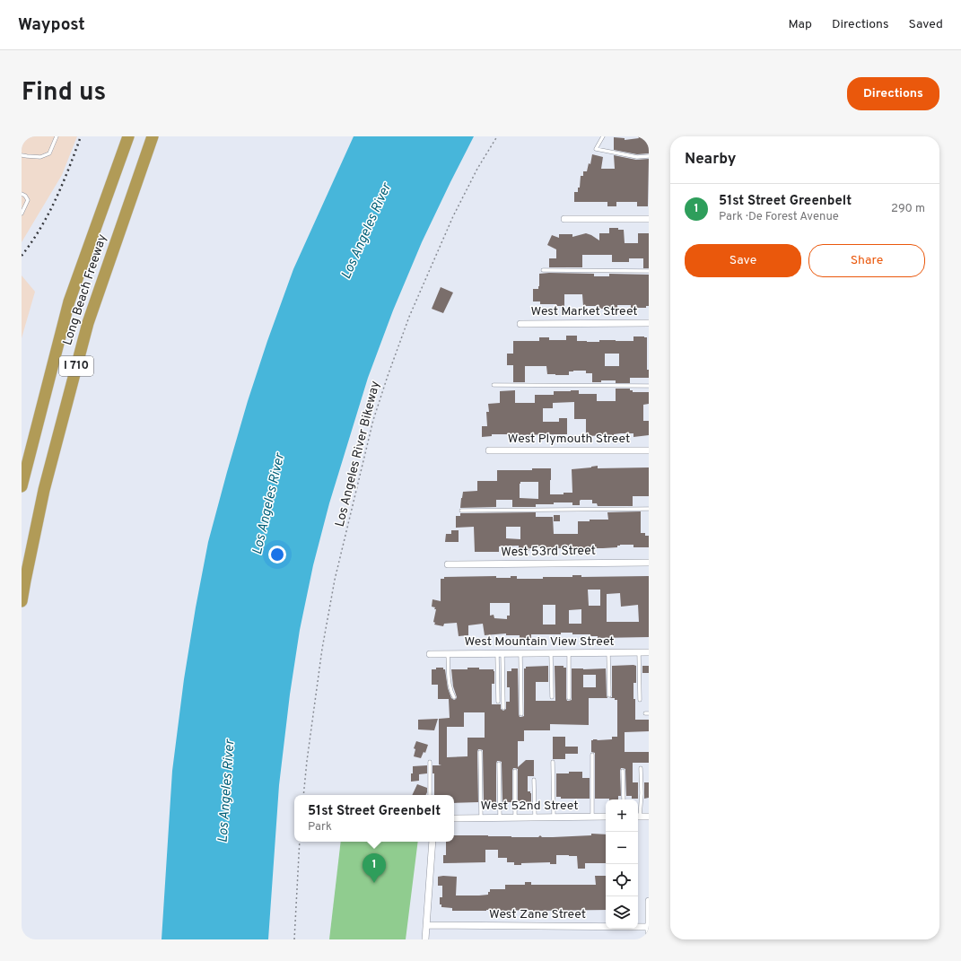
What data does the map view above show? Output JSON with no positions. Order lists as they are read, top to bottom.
{
  "streets": {
    "highway": ["Long Beach Freeway", "I 710"],
    "street": [
      "West Market Street",
      "West Plymouth Street",
      "West 53rd Street",
      "West Mountain View Street",
      "West 52nd Street",
      "West Zane Street"
    ],
    "path": ["Los Angeles River Bikeway"]
  },
  "water": ["Los Angeles River"],
  "page": {
    "header": "Waypost",
    "nav": ["Map", "Directions", "Saved"],
    "title": "Find us",
    "buttons": [
      "Directions",
      ["Save", "Share"]
    ],
    "heading": "Nearby",
    "list": [
      {
        "mark": "1",
        "name": "51st Street Greenbelt",
        "note": "Park · De Forest Avenue",
        "value": "290 m"
      }
    ],
    "popup": ["51st Street Greenbelt", "Park"],
    "map_buttons": ["+", "−"],
    "pins": "1"
  }
}
